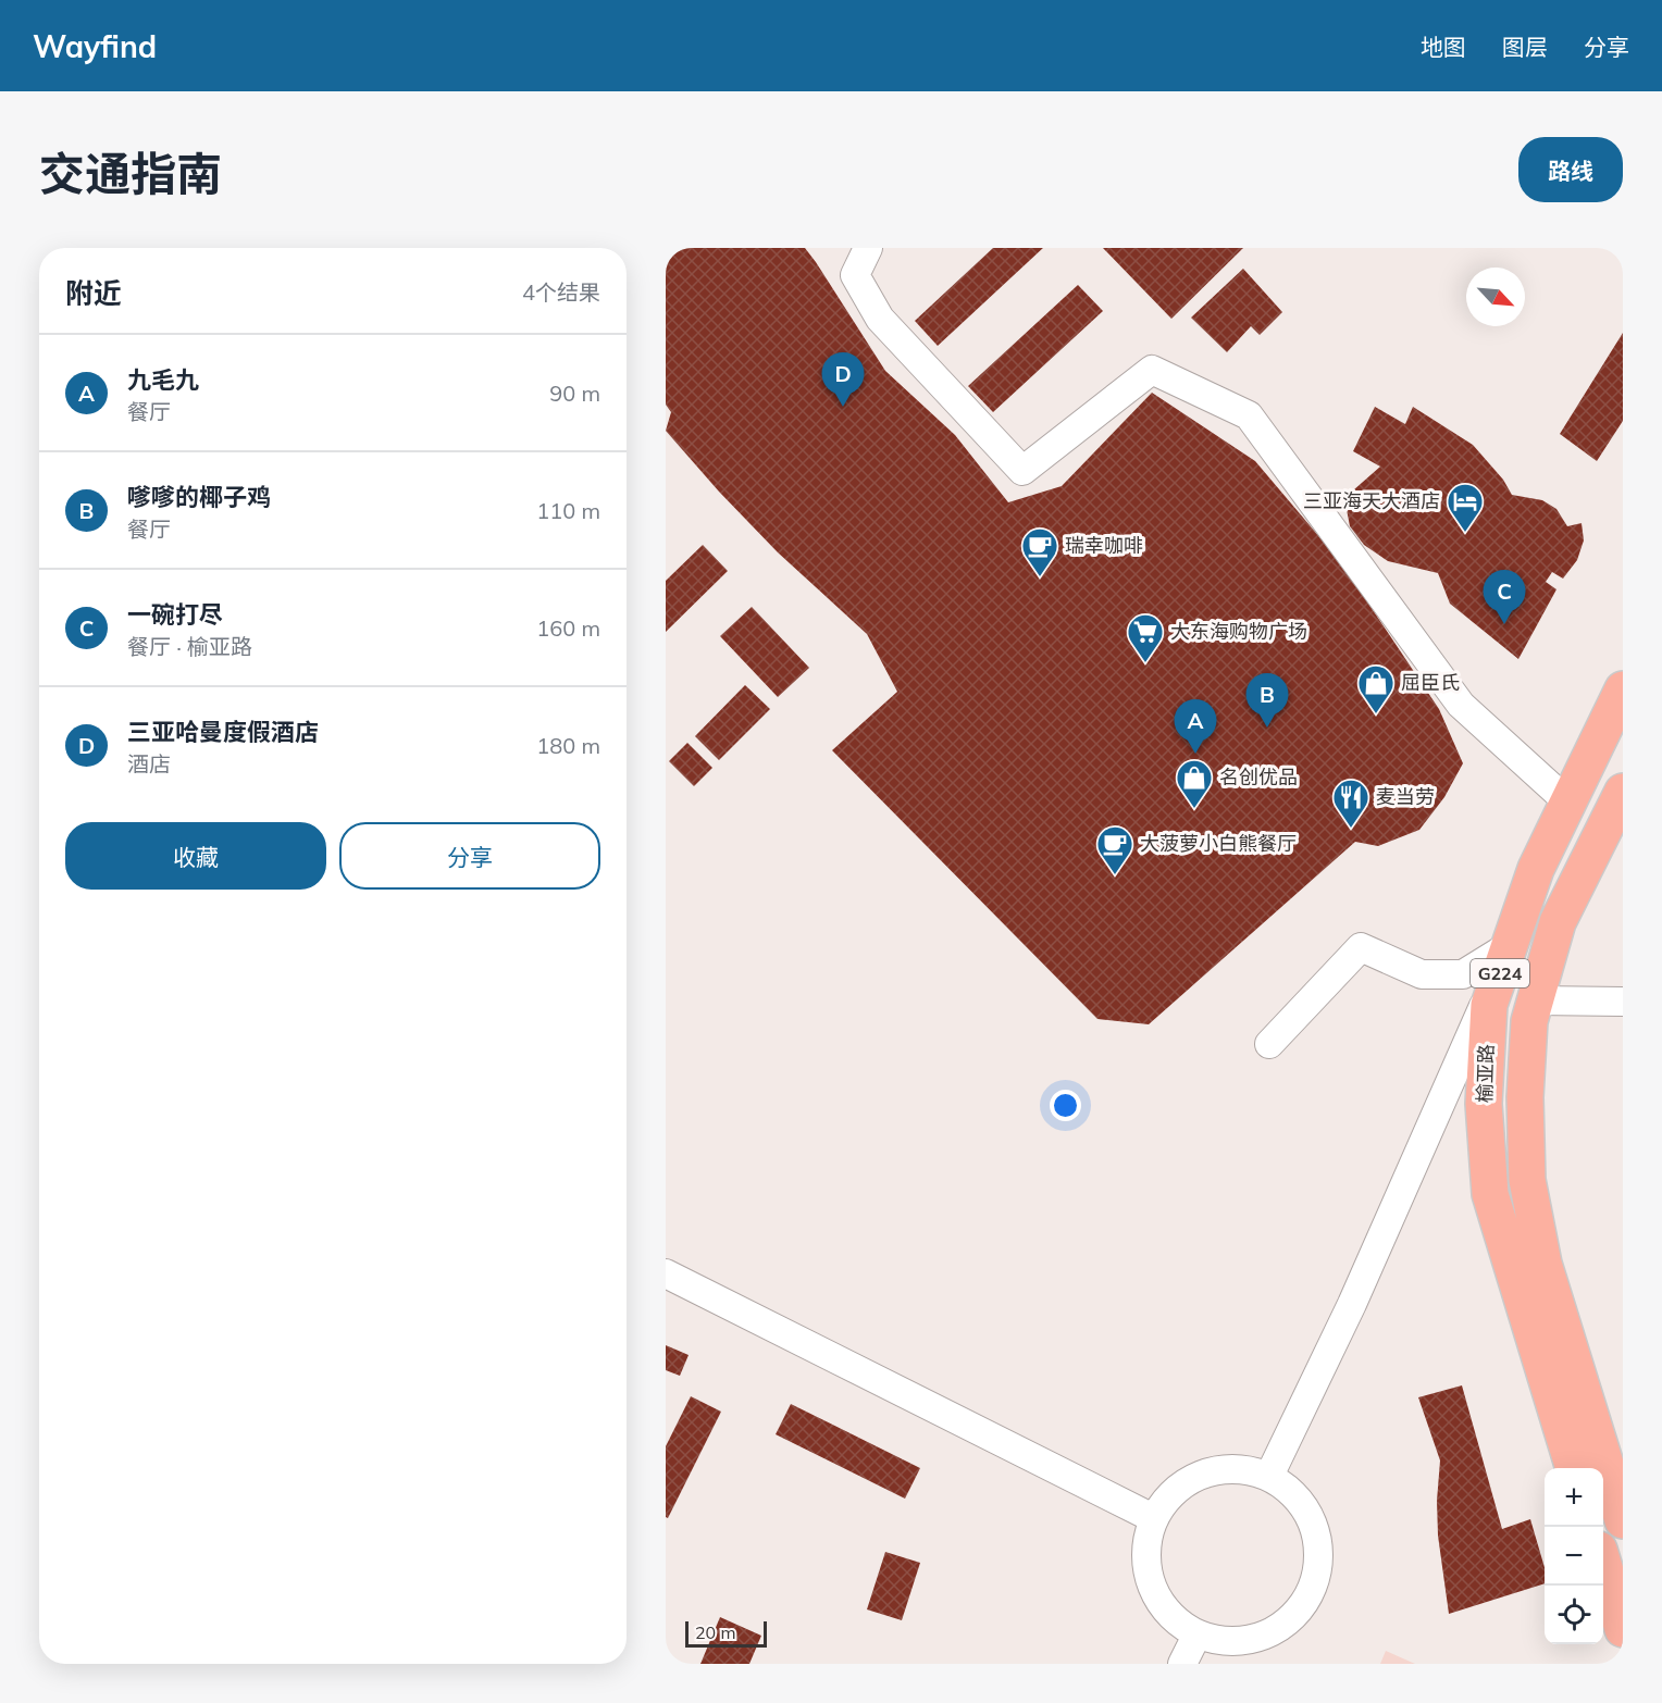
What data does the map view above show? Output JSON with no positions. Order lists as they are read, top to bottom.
{
  "streets": {
    "highway": ["G224", "榆亚路"]
  },
  "places": {
    "hotel": ["三亚海天大酒店"],
    "cafe": ["瑞幸咖啡", "大菠萝小白熊餐厅"],
    "supermarket": ["大东海购物广场"],
    "shop": ["屈臣氏", "名创优品"],
    "restaurant": ["麦当劳"]
  },
  "scale_bar": "20 m",
  "north": "bottom right",
  "page": {
    "header": "Wayfind",
    "nav": ["地图", "图层", "分享"],
    "title": "交通指南",
    "buttons": [
      "路线",
      ["收藏", "分享"]
    ],
    "heading": ["附近", "4个结果"],
    "list": [
      {
        "mark": "A",
        "name": "九毛九",
        "note": "餐厅",
        "value": "90 m"
      },
      {
        "mark": "B",
        "name": "嗲嗲的椰子鸡",
        "note": "餐厅",
        "value": "110 m"
      },
      {
        "mark": "C",
        "name": "一碗打尽",
        "note": "餐厅 · 榆亚路",
        "value": "160 m"
      },
      {
        "mark": "D",
        "name": "三亚哈曼度假酒店",
        "note": "酒店",
        "value": "180 m"
      }
    ],
    "pins": [
      "D",
      "C",
      "B",
      "A"
    ],
    "map_buttons": ["+", "−"],
    "scale": "20 m"
  }
}
